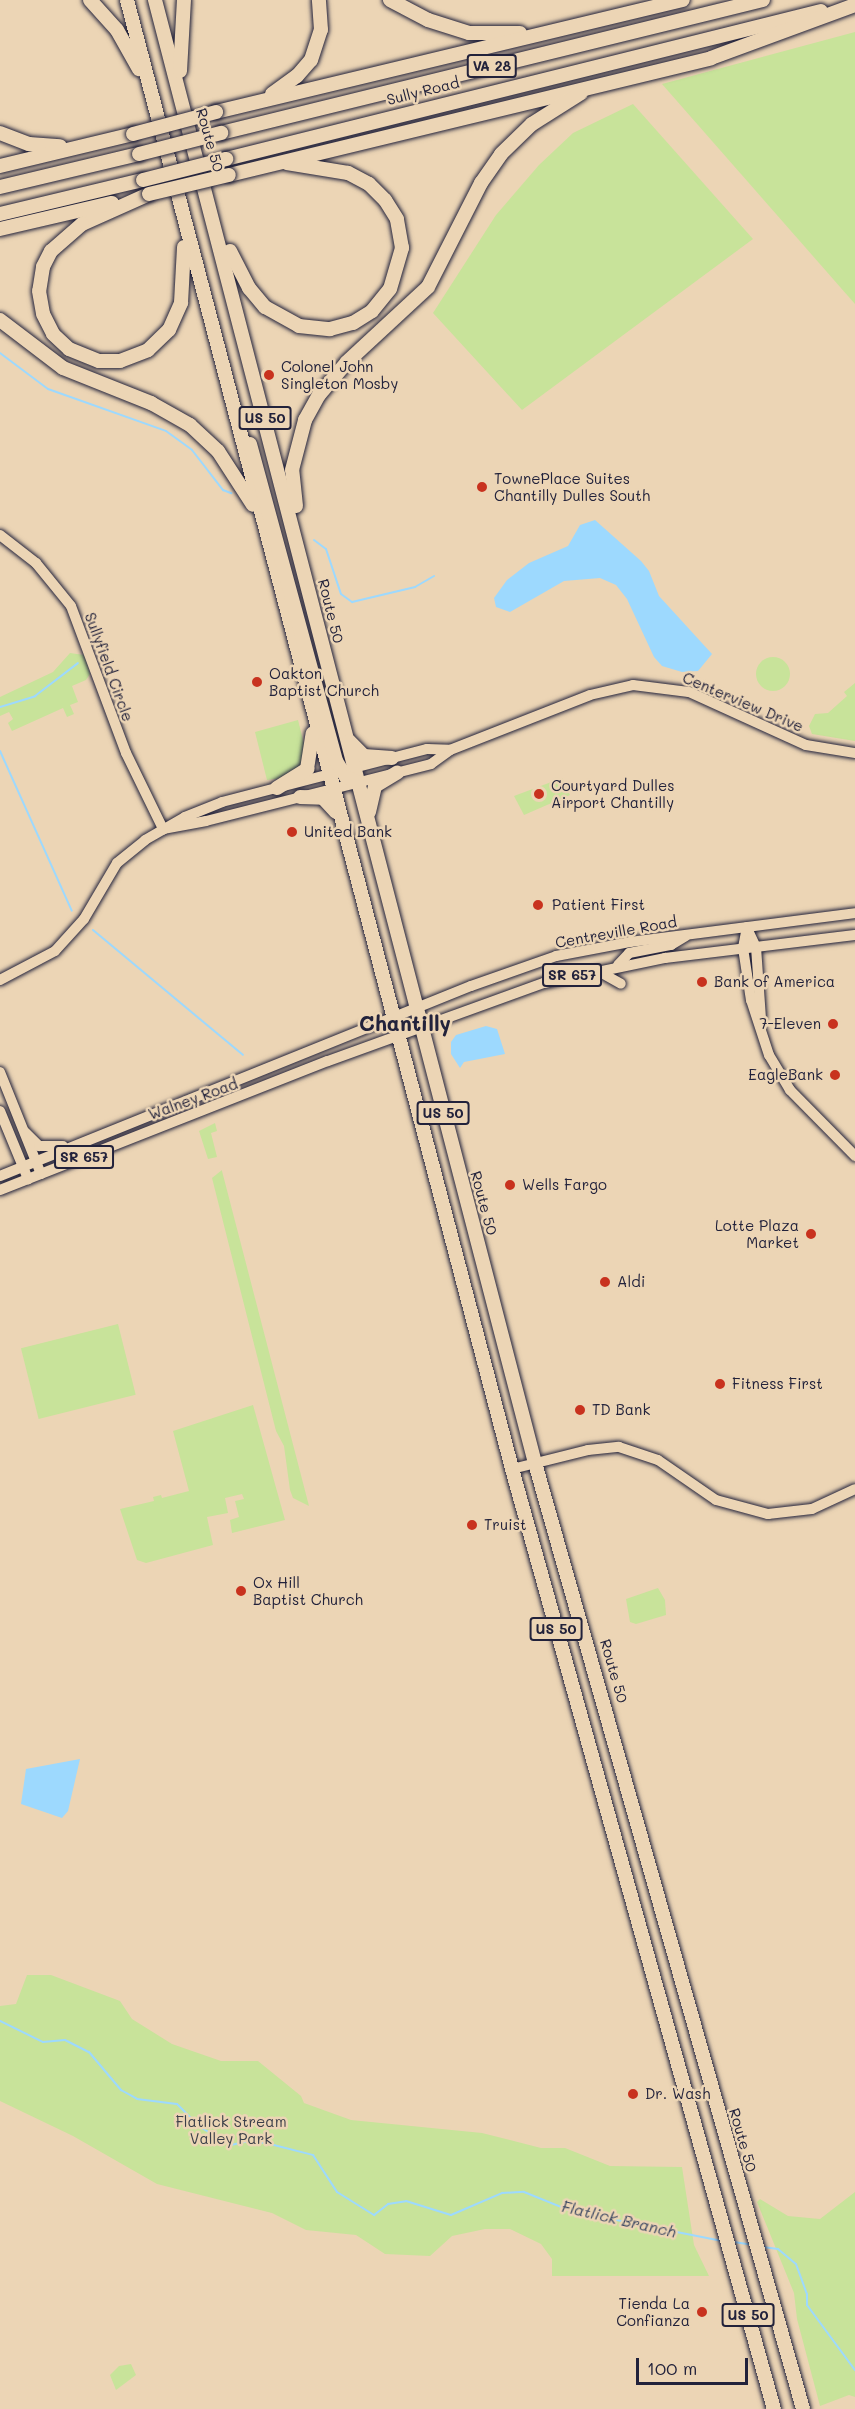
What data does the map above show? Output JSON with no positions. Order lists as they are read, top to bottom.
{
  "streets": {
    "highway": [
      "VA 28",
      "Sully Road",
      "Route 50",
      "US 50"
    ],
    "street": [
      "Sullyfield Circle",
      "Centerview Drive",
      "Centreville Road",
      "SR 657",
      "Walney Road"
    ]
  },
  "crossings": [
    ["Route 50", "Centerview Drive"],
    ["Route 50", "Centreville Road"],
    ["Route 50", "SR 657"],
    ["Route 50", "Walney Road"],
    ["Centreville Road", "Walney Road"],
    ["SR 657", "Walney Road"]
  ],
  "districts": ["Chantilly"],
  "water": ["Flatlick Branch"],
  "parks": ["Flatlick Stream Valley Park"],
  "places": [
    "Colonel John Singleton Mosby",
    "TownePlace Suites Chantilly Dulles South",
    "Oakton Baptist Church",
    "Courtyard Dulles Airport Chantilly",
    "United Bank",
    "Patient First",
    "Bank of America",
    "7-Eleven",
    "EagleBank",
    "Wells Fargo",
    "Lotte Plaza Market",
    "Aldi",
    "Fitness First",
    "TD Bank",
    "Truist",
    "Ox Hill Baptist Church",
    "Dr. Wash",
    "Tienda La Confianza"
  ],
  "scale_bar": "100 m"
}
